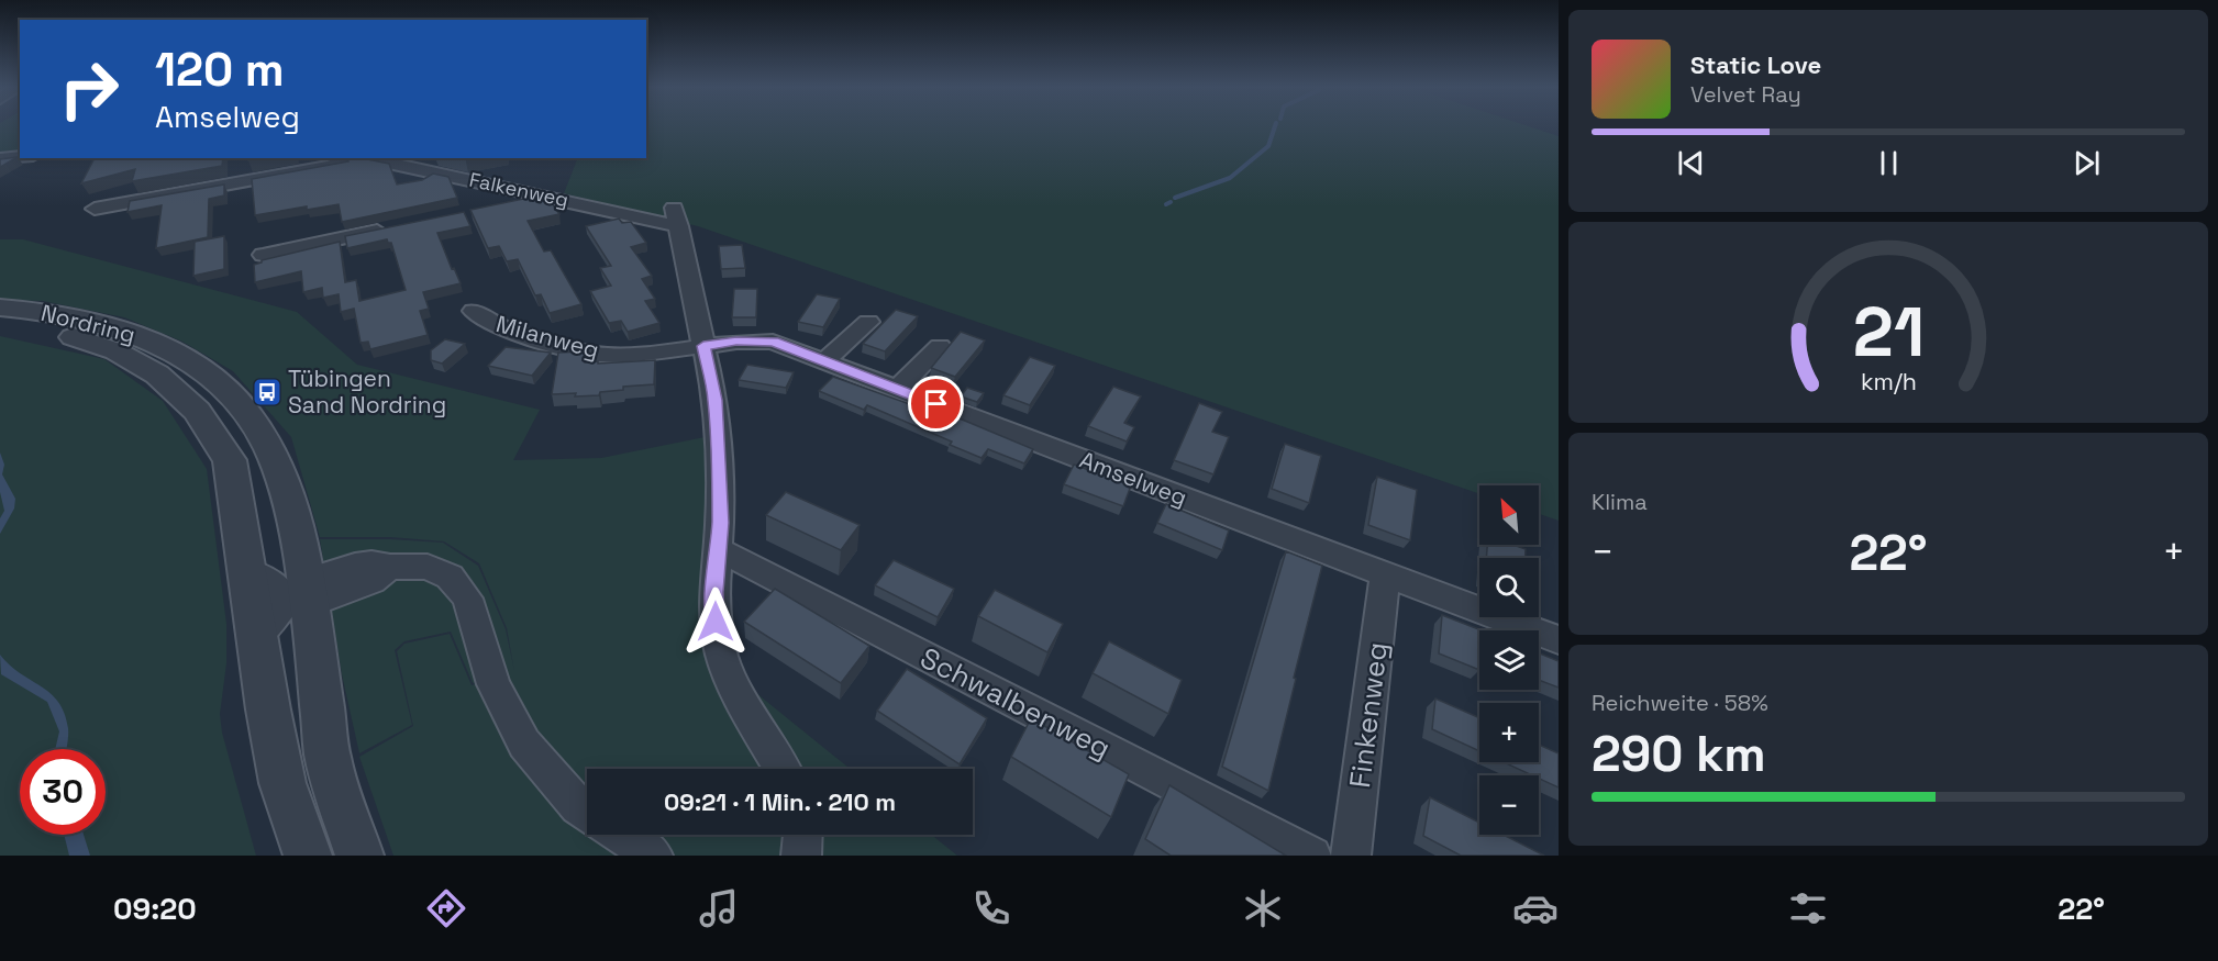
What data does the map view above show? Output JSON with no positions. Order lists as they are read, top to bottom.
{
  "streets": {
    "street": [
      "Falkenweg",
      "Nordring",
      "Milanweg",
      "Amselweg",
      "Schwalbenweg",
      "Finkenweg"
    ]
  },
  "crossings": [
    ["Falkenweg", "Milanweg"],
    ["Falkenweg", "Amselweg"],
    ["Milanweg", "Amselweg"],
    ["Amselweg", "Finkenweg"]
  ],
  "places": {
    "bus stop": ["Tübingen Sand Nordring"]
  },
  "north": "top left",
  "page": {
    "turn": ["120 m", "Amselweg"],
    "song": ["Static Love", "Velvet Ray"],
    "tile": [
      "Klima",
      ["Reichweite · 58%", "290 km"]
    ],
    "map_buttons": ["+", "−"],
    "heat": ["−", "22°", "+"],
    "limit": "30",
    "trip": "09:21 · 1 Min. · 210 m",
    "tabs": ["09:20", "22°"],
    "gauge": ["21", "km/h"]
  }
}
